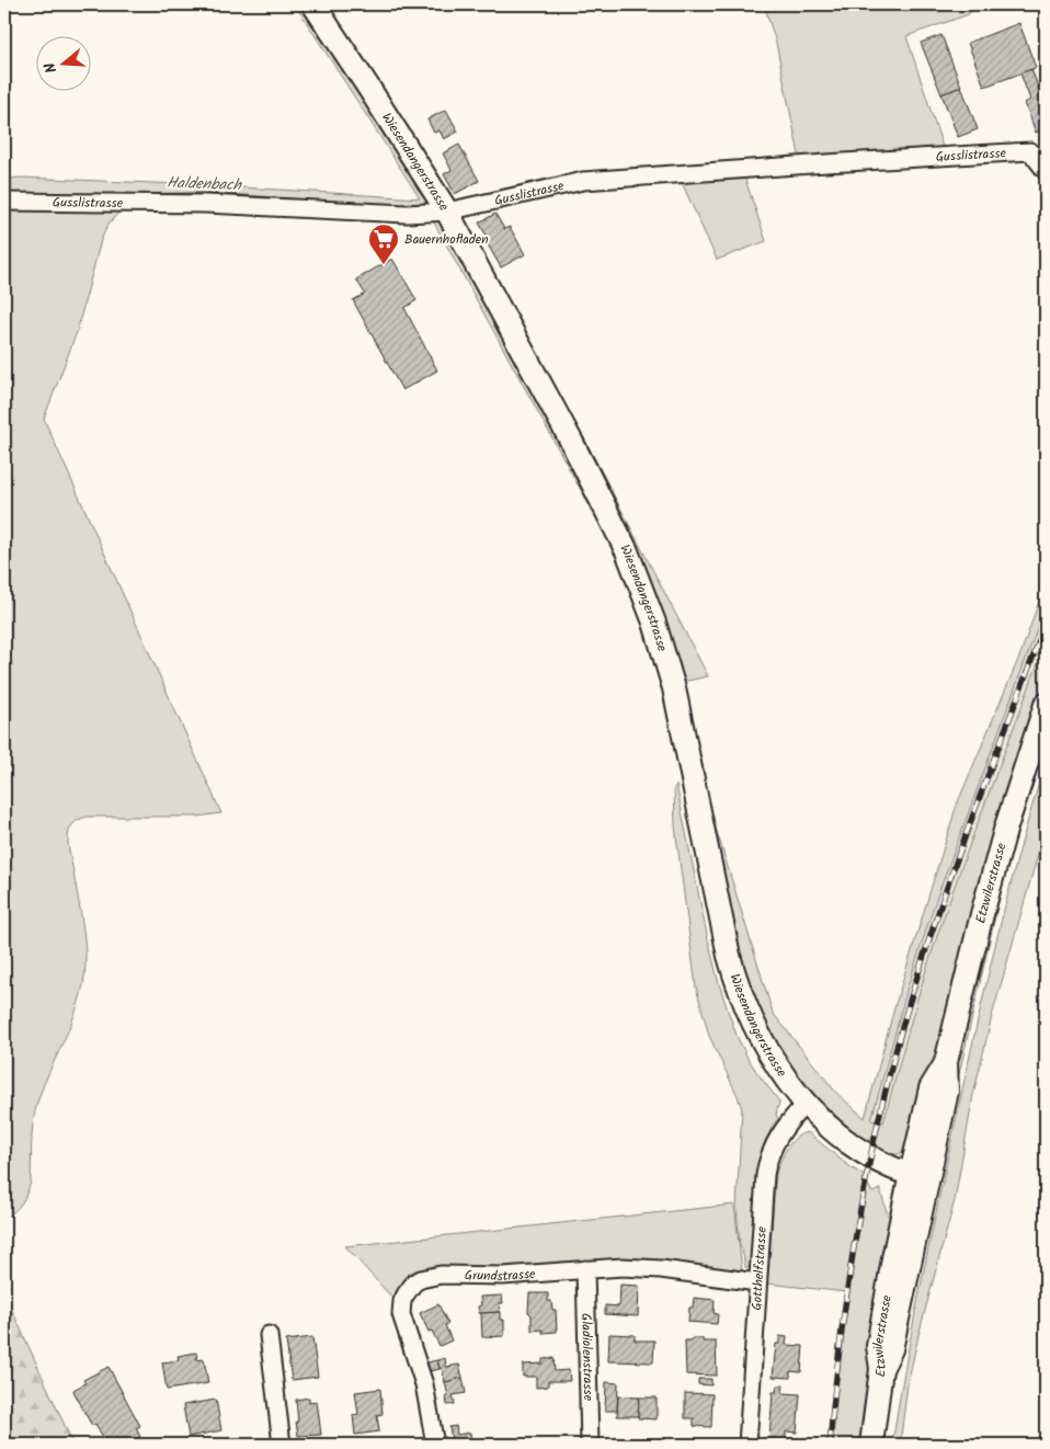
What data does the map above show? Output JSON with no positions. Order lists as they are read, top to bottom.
{
  "streets": {
    "main road": ["Wiesendangerstrasse", "Etzwilerstrasse"],
    "street": [
      "Gusslistrasse",
      "Gotthelfstrasse",
      "Grundstrasse",
      "Gladiolenstrasse"
    ]
  },
  "crossings": [
    ["Gusslistrasse", "Wiesendangerstrasse"],
    ["Wiesendangerstrasse", "Etzwilerstrasse"],
    ["Wiesendangerstrasse", "Gotthelfstrasse"],
    ["Gotthelfstrasse", "Grundstrasse"],
    ["Grundstrasse", "Gladiolenstrasse"]
  ],
  "water": ["Haldenbach"],
  "places": {
    "supermarket": ["Bauernhofladen"]
  },
  "north": "left"
}
